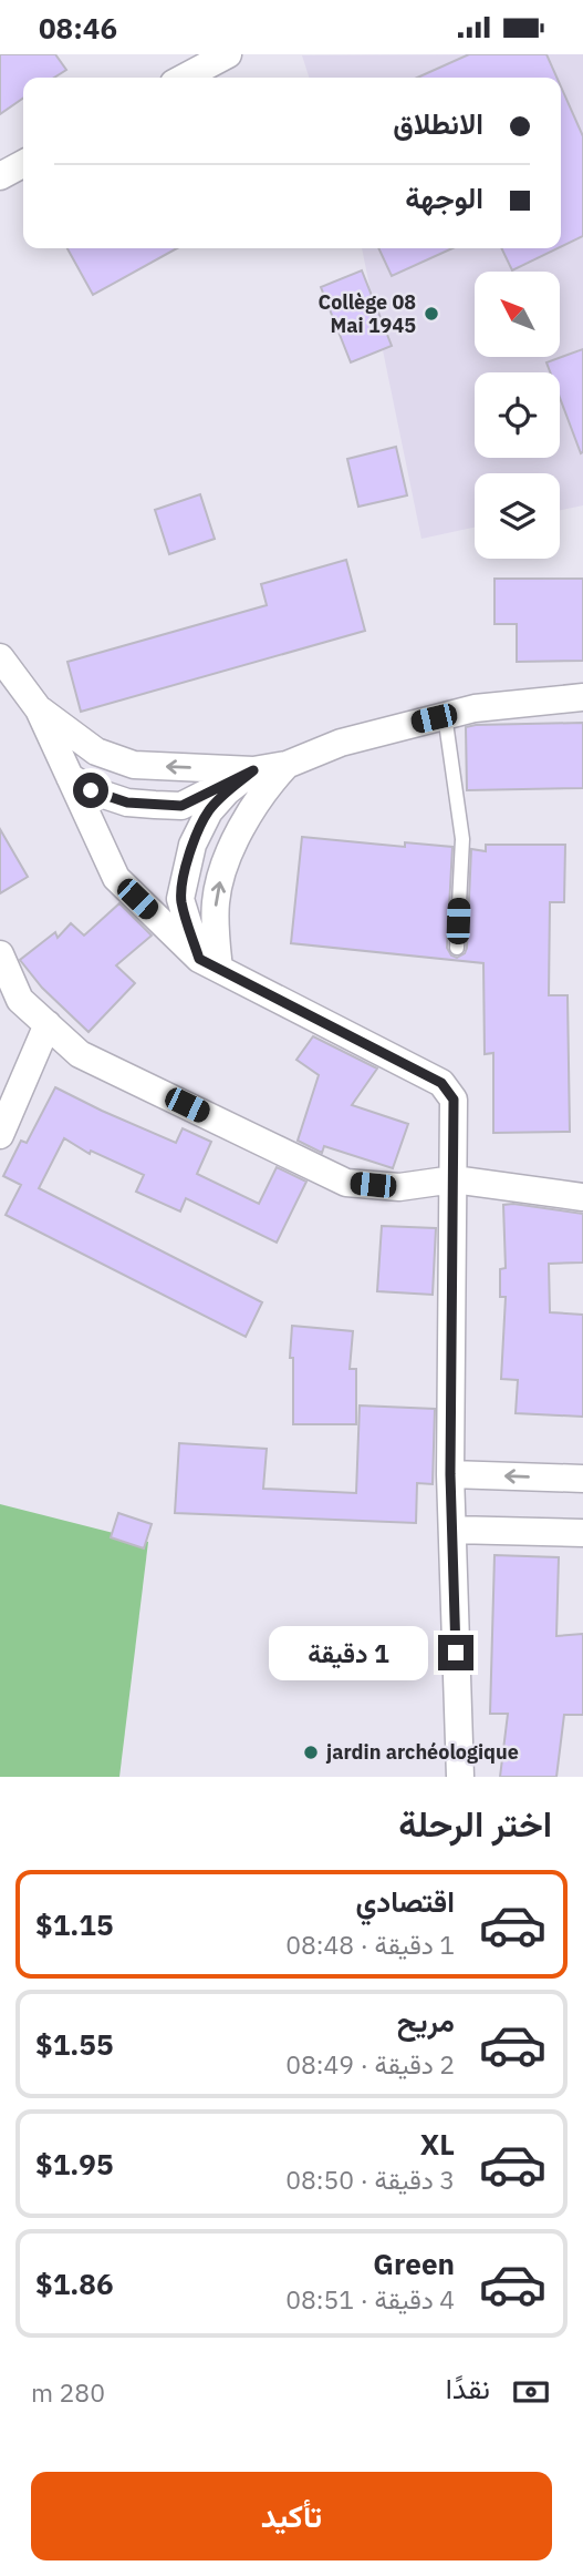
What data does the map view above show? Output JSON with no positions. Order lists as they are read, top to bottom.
{
  "places": ["Collège 08 Mai 1945", "jardin archéologique"],
  "north": "top left",
  "page": {
    "status": "08:46",
    "banner": ["الانطلاق", "الوجهة"],
    "bubble": "1 دقيقة",
    "heading": "اختر الرحلة",
    "list": [
      {
        "name": "اقتصادي",
        "note": "1 دقيقة · 08:48",
        "value": "$1.15"
      },
      {
        "name": "مريح",
        "note": "2 دقيقة · 08:49",
        "value": "$1.55"
      },
      {
        "name": "XL",
        "note": "3 دقيقة · 08:50",
        "value": "$1.95"
      },
      {
        "name": "Green",
        "note": "4 دقيقة · 08:51",
        "value": "$1.86"
      }
    ],
    "pay": ["نقدًا", "280 m"],
    "buttons": "تأكيد"
  }
}
